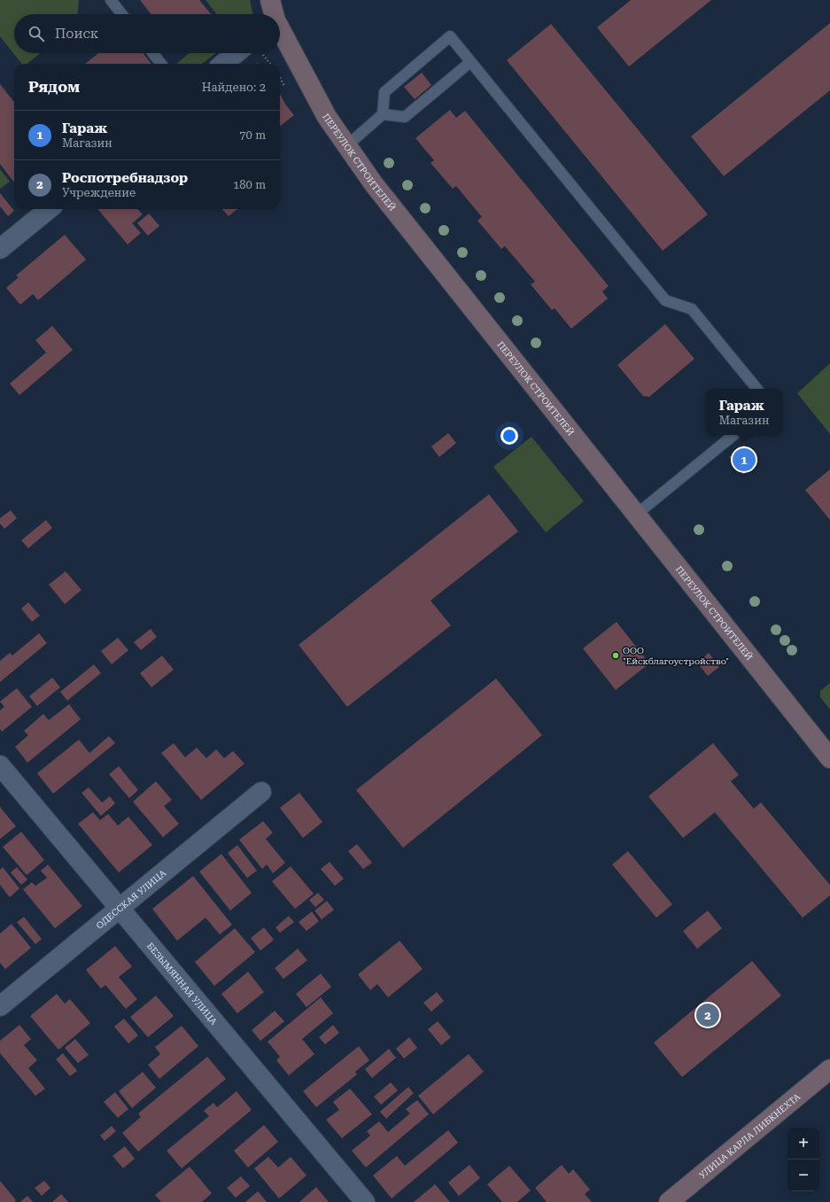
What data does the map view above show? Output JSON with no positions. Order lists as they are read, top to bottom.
{
  "streets": {
    "street": [
      "ПЕРЕУЛОК СТРОИТЕЛЕЙ",
      "ОДЕССКАЯ УЛИЦА",
      "БЕЗЫМЯННАЯ УЛИЦА",
      "УЛИЦА КАРЛА ЛИБКНЕХТА"
    ]
  },
  "crossings": [
    ["ОДЕССКАЯ УЛИЦА", "БЕЗЫМЯННАЯ УЛИЦА"]
  ],
  "places": ["ООО \"Ейскблагоустройство\""],
  "page": {
    "search": "Поиск",
    "heading": ["Рядом", "Найдено: 2"],
    "list": [
      {
        "mark": "1",
        "name": "Гараж",
        "note": "Магазин",
        "value": "70 m"
      },
      {
        "mark": "2",
        "name": "Роспотребнадзор",
        "note": "Учреждение",
        "value": "180 m"
      }
    ],
    "popup": ["Гараж", "Магазин"],
    "pins": ["1", "2"],
    "map_buttons": ["+", "−"]
  }
}
